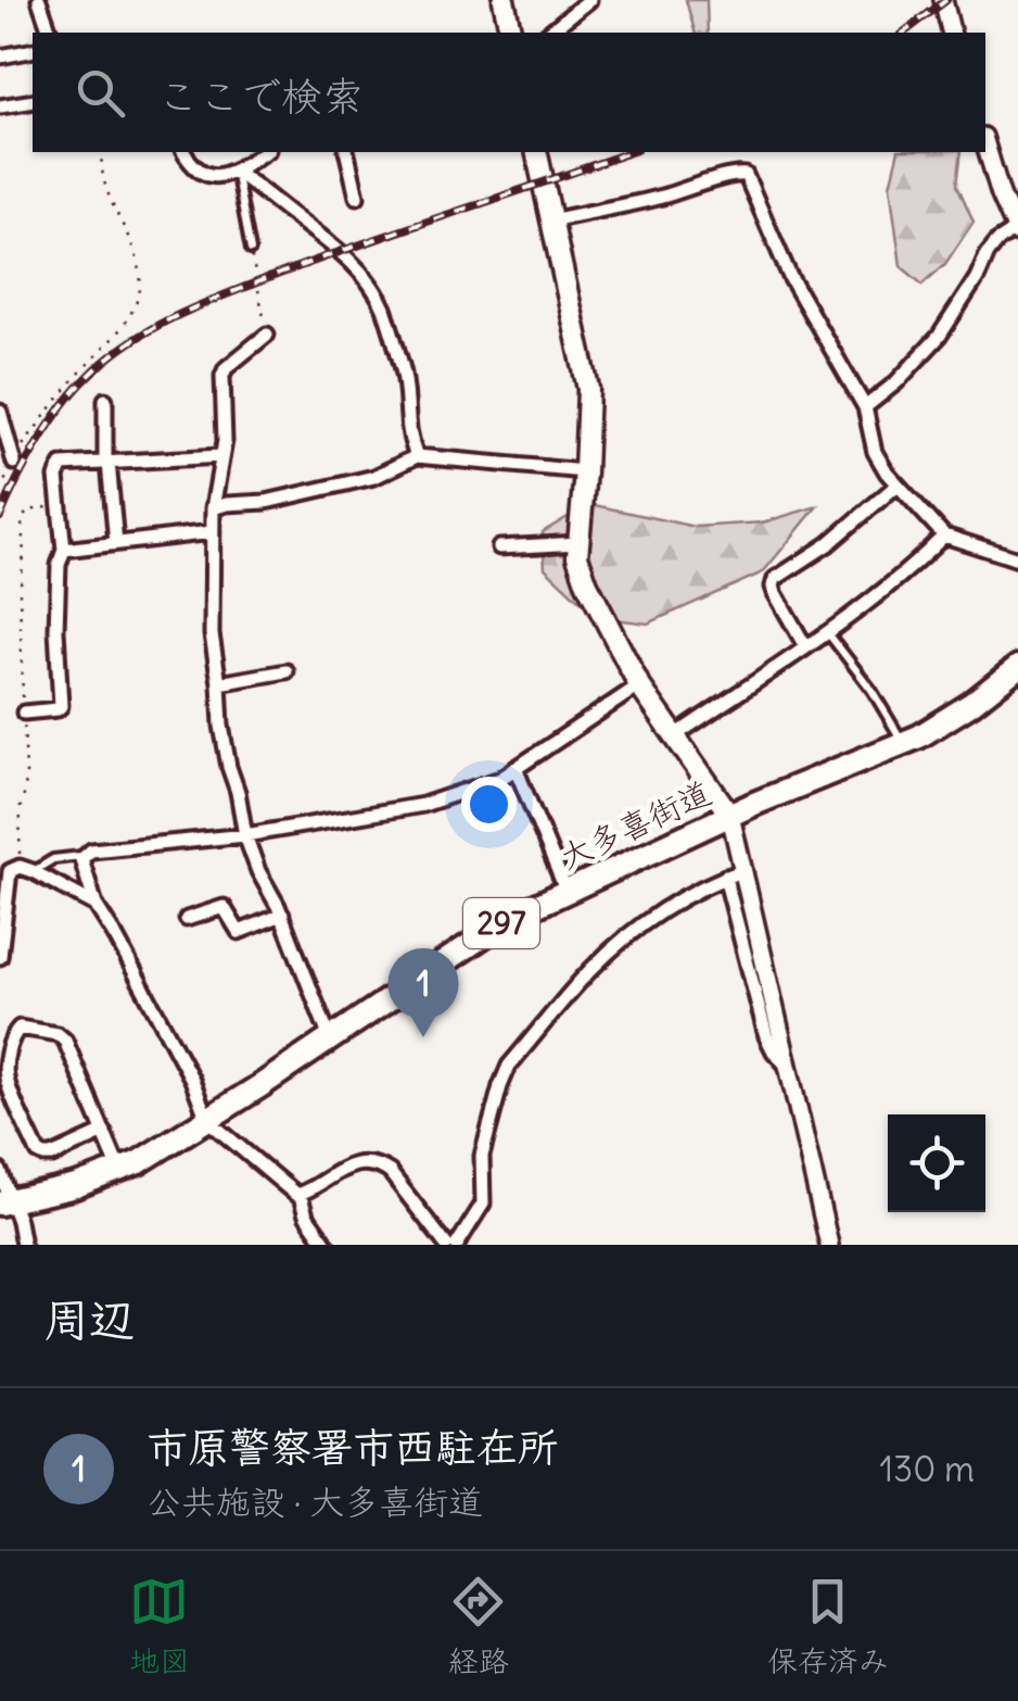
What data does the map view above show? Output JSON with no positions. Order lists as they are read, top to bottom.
{
  "streets": {
    "highway": ["大多喜街道", "297"]
  },
  "page": {
    "search": "ここで検索",
    "pins": "1",
    "heading": "周辺",
    "list": [
      {
        "mark": "1",
        "name": "市原警察署市西駐在所",
        "note": "公共施設 · 大多喜街道",
        "value": "130 m"
      }
    ],
    "nav": ["地図", "経路", "保存済み"]
  }
}
